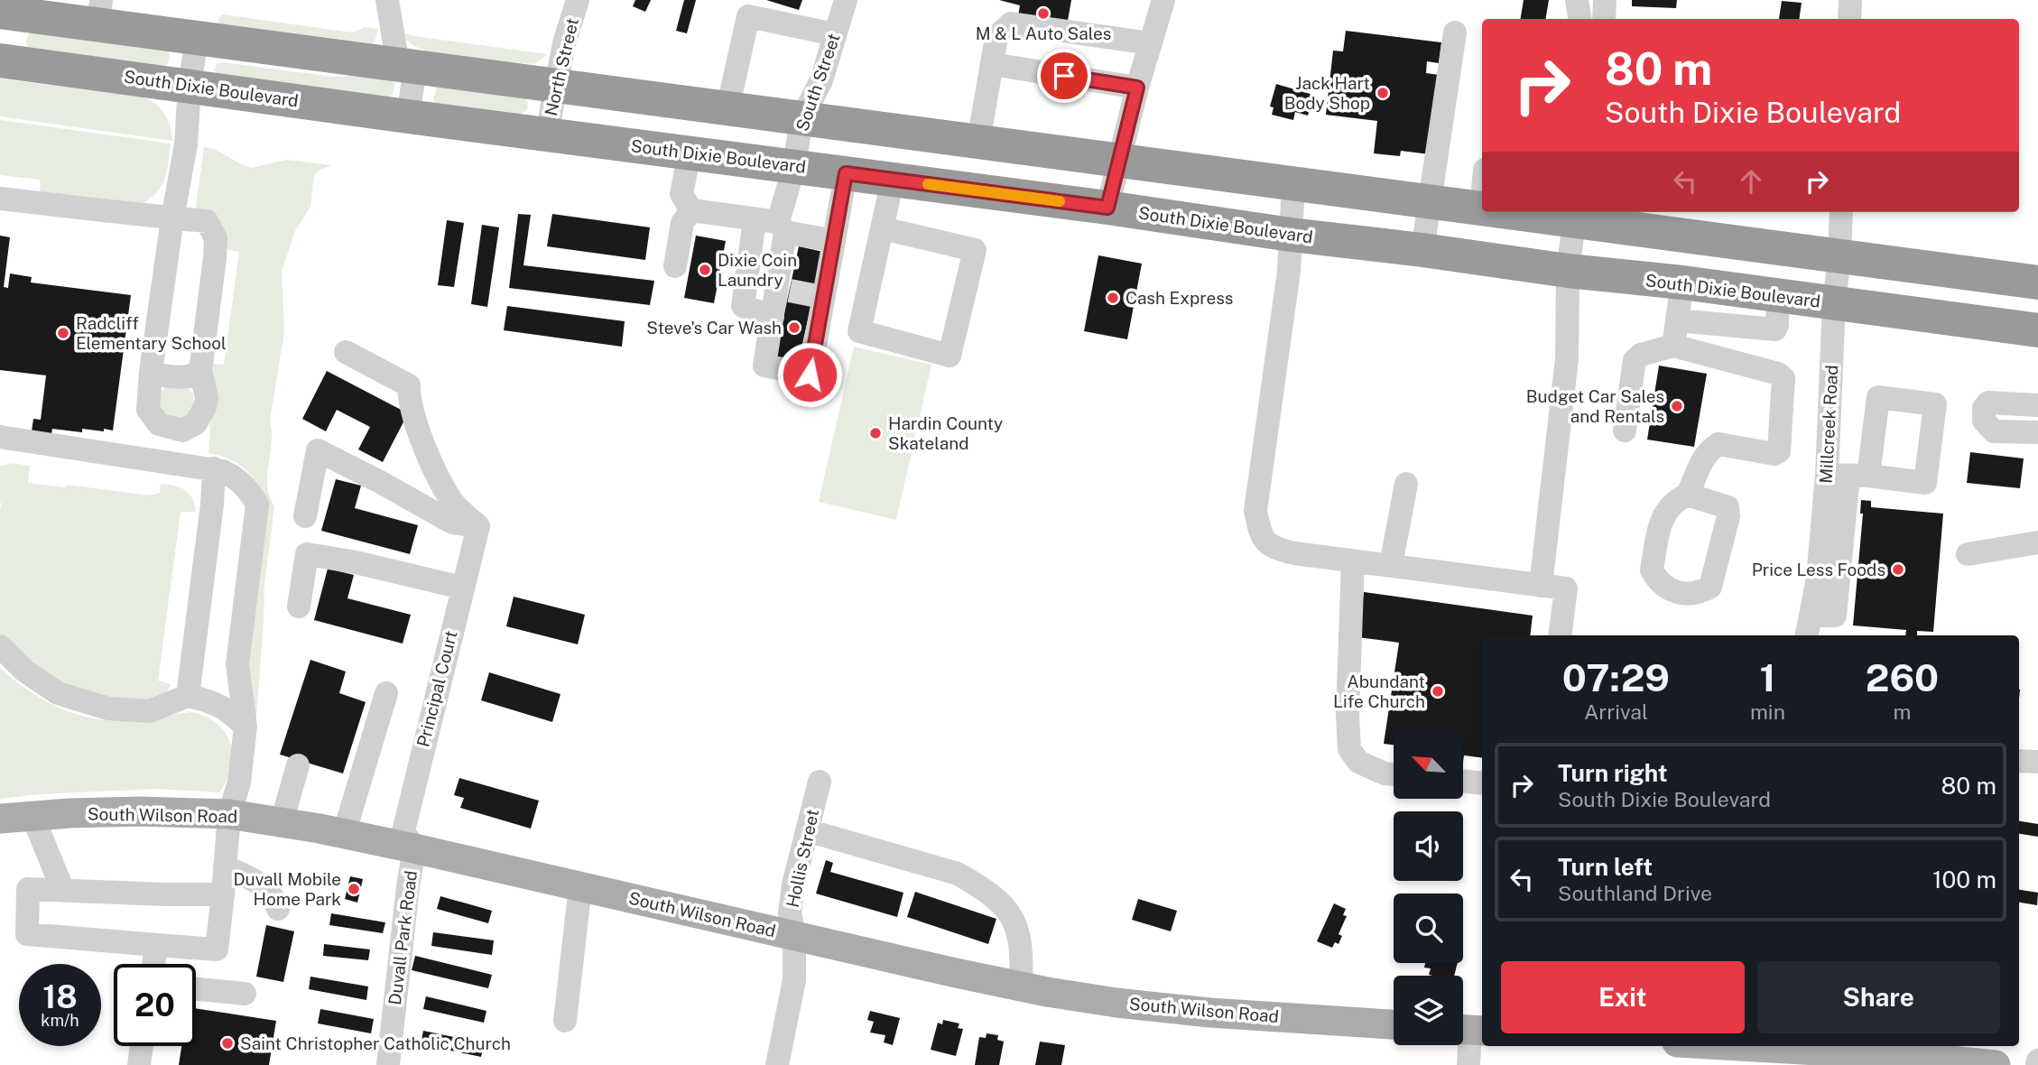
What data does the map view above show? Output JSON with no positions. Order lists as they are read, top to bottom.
{
  "streets": {
    "highway": ["South Dixie Boulevard"],
    "main road": ["South Wilson Road"],
    "street": [
      "North Street",
      "South Street",
      "Millcreek Road",
      "Principal Court",
      "Hollis Street",
      "Duvall Park Road"
    ]
  },
  "crossings": [
    ["North Street", "South Dixie Boulevard"],
    ["South Street", "South Dixie Boulevard"],
    ["South Dixie Boulevard", "Millcreek Road"],
    ["Principal Court", "South Wilson Road"],
    ["Principal Court", "Duvall Park Road"],
    ["South Wilson Road", "Hollis Street"],
    ["South Wilson Road", "Duvall Park Road"]
  ],
  "places": [
    "M & L Auto Sales",
    "Jack Hart Body Shop",
    "Dixie Coin Laundry",
    "Cash Express",
    "Steve's Car Wash",
    "Radcliff Elementary School",
    "Budget Car Sales and Rentals",
    "Hardin County Skateland",
    "Price Less Foods",
    "Abundant Life Church",
    "Duvall Mobile Home Park",
    "Saint Christopher Catholic Church"
  ],
  "north": "top left",
  "page": {
    "turn": ["80 m", "South Dixie Boulevard"],
    "eta": [
      "07:29",
      "Arrival",
      "1",
      "min",
      "260",
      "m"
    ],
    "list": [
      {
        "name": "Turn right",
        "note": "South Dixie Boulevard",
        "value": "80 m"
      },
      {
        "name": "Turn left",
        "note": "Southland Drive",
        "value": "100 m"
      }
    ],
    "buttons": ["Exit", "Share"],
    "speed": "18 km/h",
    "limit": "20"
  }
}
